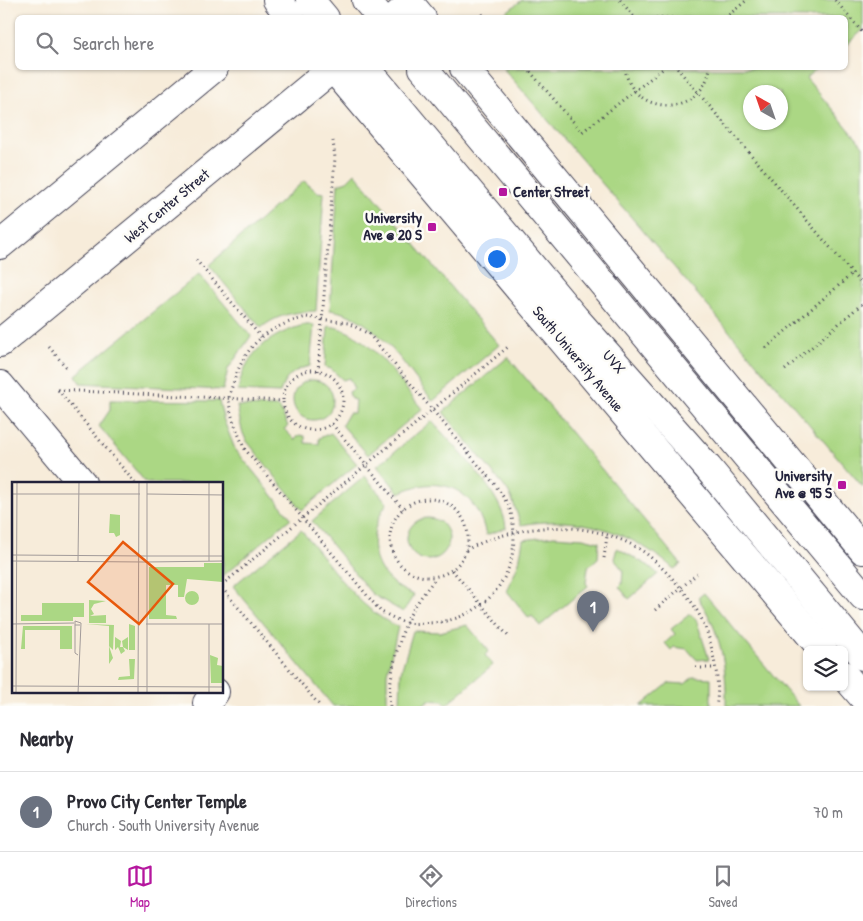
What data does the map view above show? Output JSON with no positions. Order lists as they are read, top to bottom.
{
  "streets": {
    "main road": ["West Center Street", "South University Avenue", "UVX"]
  },
  "places": {
    "transit": ["Center Street", "University Ave @ 20 S", "University Ave @ 95 S"]
  },
  "north": "top left",
  "page": {
    "search": "Search here",
    "pins": "1",
    "heading": "Nearby",
    "list": [
      {
        "mark": "1",
        "name": "Provo City Center Temple",
        "note": "Church · South University Avenue",
        "value": "70 m"
      }
    ],
    "nav": ["Map", "Directions", "Saved"]
  }
}
